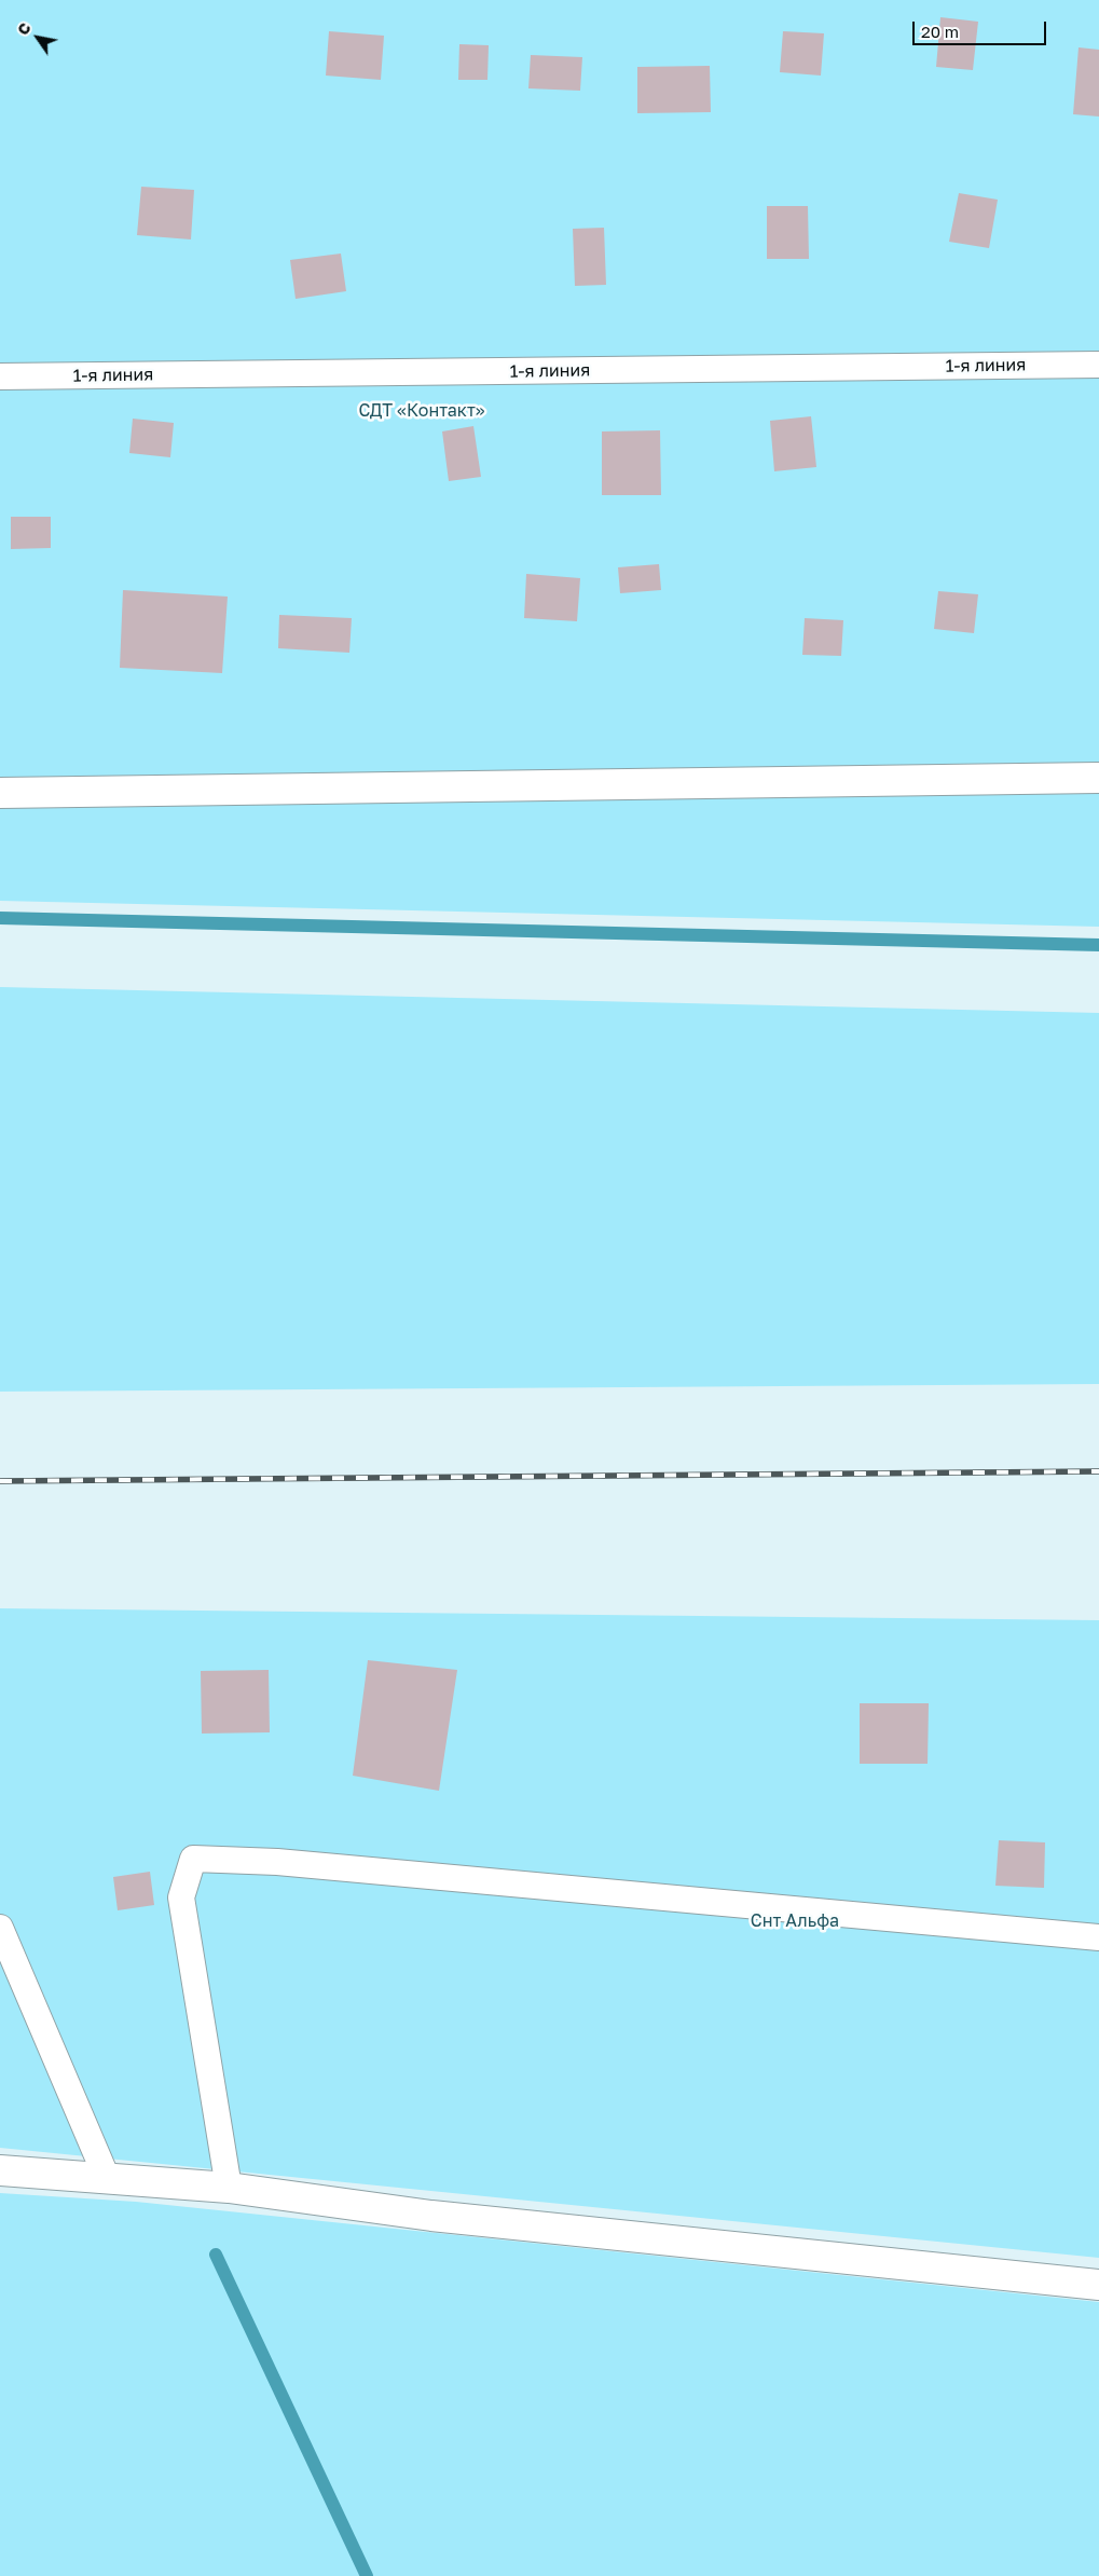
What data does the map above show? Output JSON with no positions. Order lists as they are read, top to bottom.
{
  "streets": {
    "lane": ["1-я линия"]
  },
  "parks": ["СДТ «Контакт»", "Снт Альфа"],
  "scale_bar": "20 m",
  "north": "top left"
}
